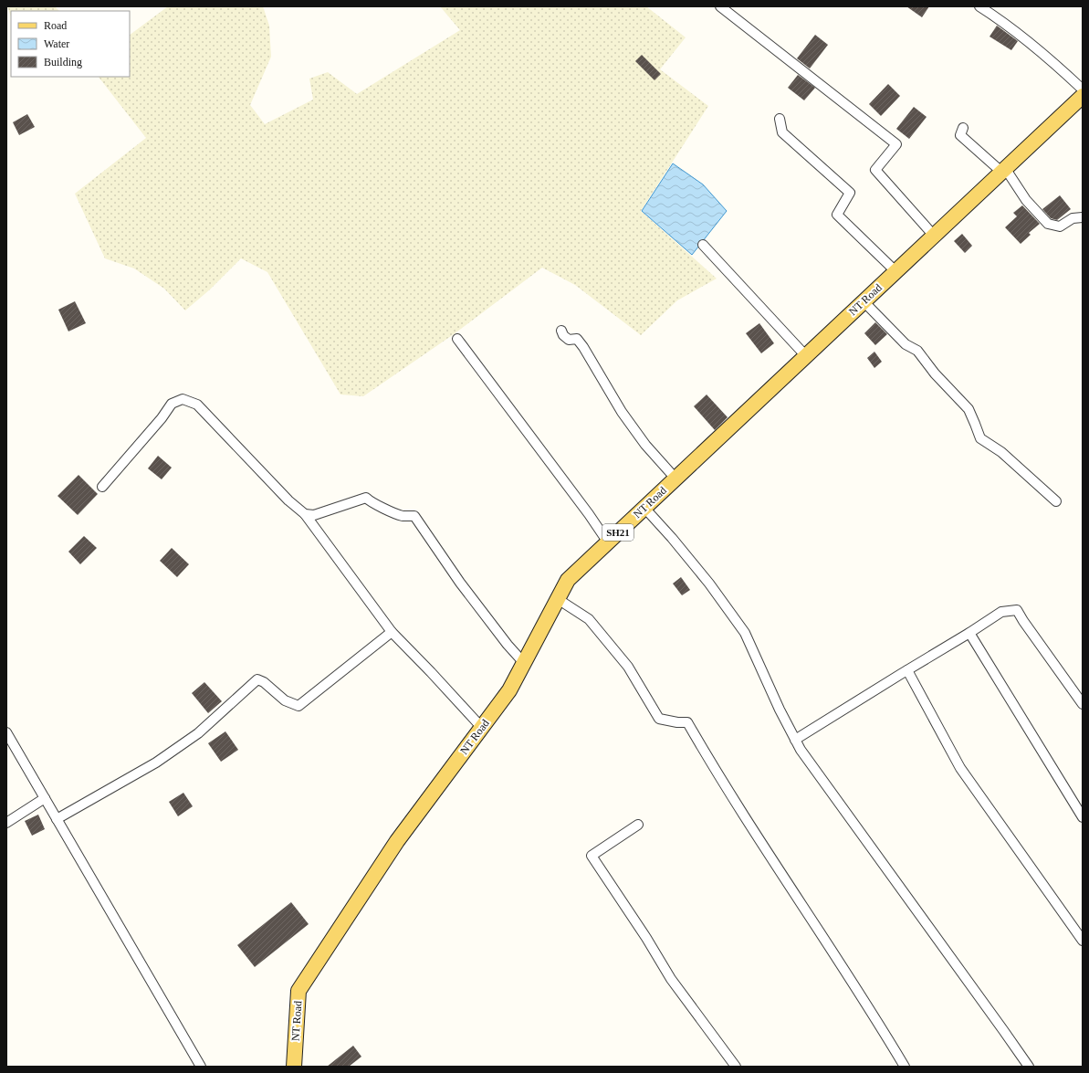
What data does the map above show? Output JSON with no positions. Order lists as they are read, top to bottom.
{
  "streets": {
    "main road": ["NT Road", "SH21"]
  },
  "legend": ["Road", "Water", "Building"]
}
